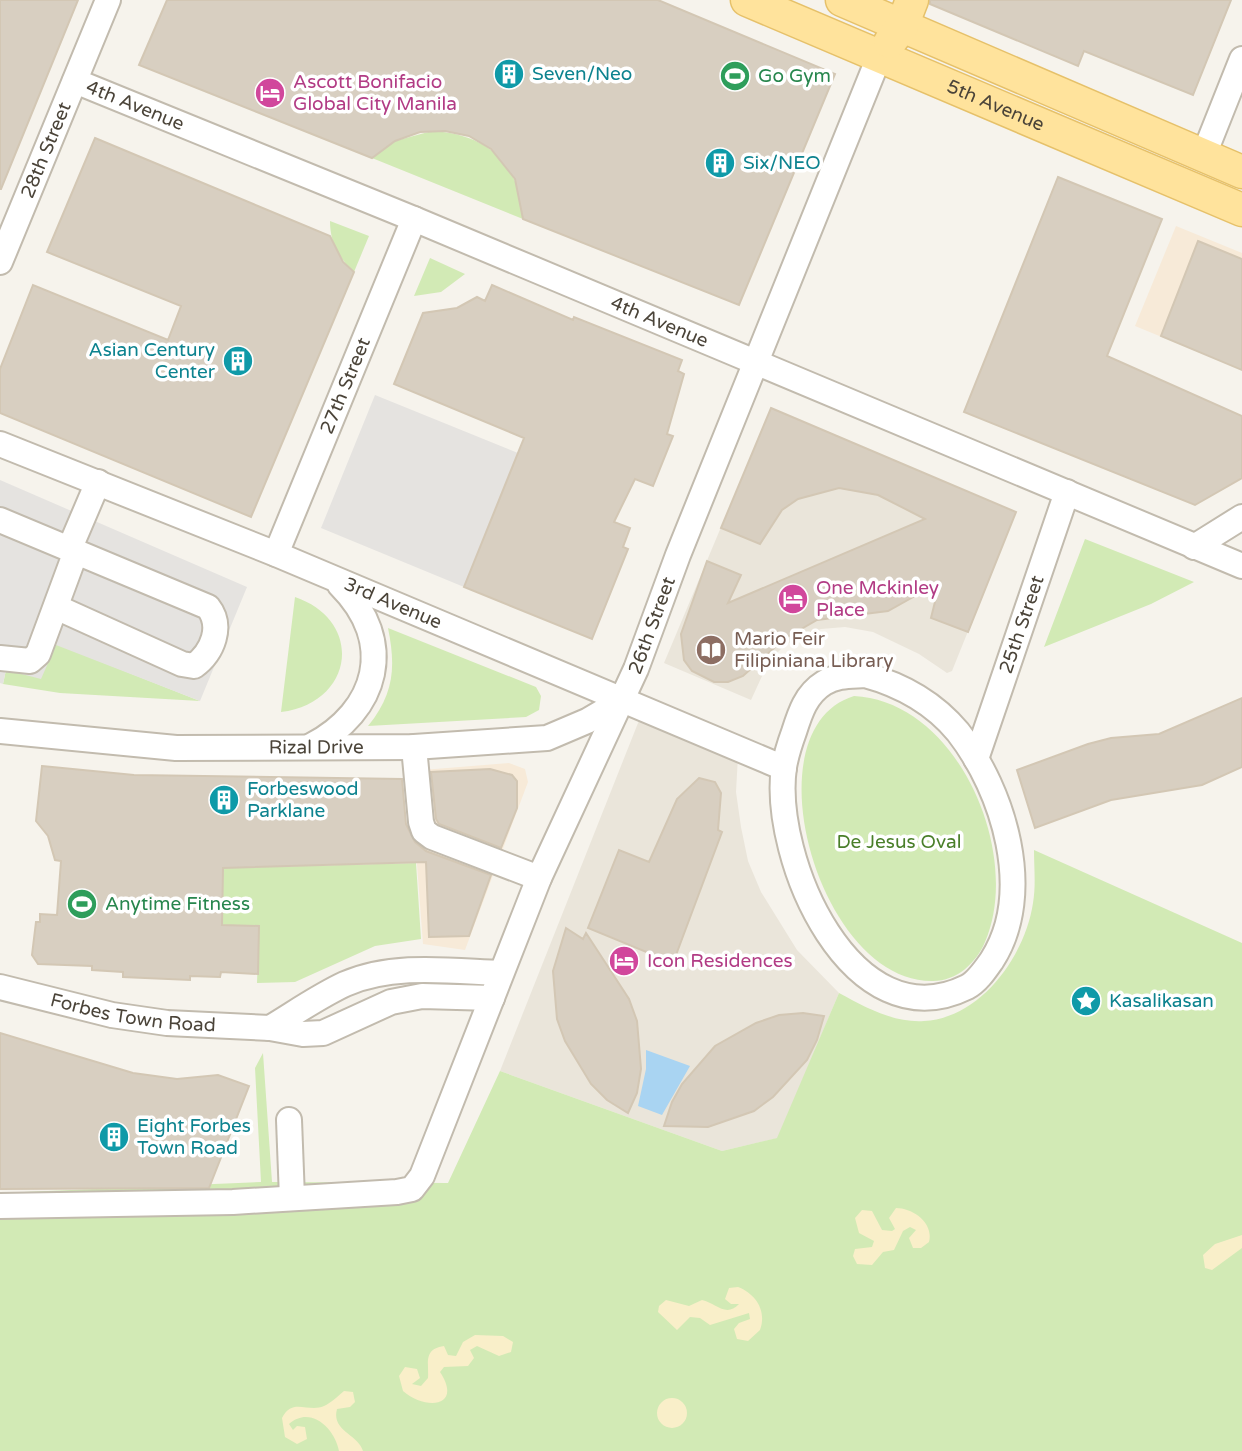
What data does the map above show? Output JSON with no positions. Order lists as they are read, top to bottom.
{
  "streets": {
    "main road": ["5th Avenue", "26th Street"],
    "street": [
      "4th Avenue",
      "28th Street",
      "27th Street",
      "3rd Avenue",
      "25th Street",
      "Rizal Drive",
      "Forbes Town Road"
    ]
  },
  "crossings": [
    ["4th Avenue", "28th Street"],
    ["4th Avenue", "27th Street"],
    ["4th Avenue", "26th Street"],
    ["4th Avenue", "25th Street"],
    ["5th Avenue", "26th Street"],
    ["27th Street", "3rd Avenue"],
    ["3rd Avenue", "26th Street"],
    ["3rd Avenue", "Rizal Drive"],
    ["26th Street", "Rizal Drive"],
    ["26th Street", "Forbes Town Road"]
  ],
  "parks": ["De Jesus Oval"],
  "places": {
    "building": [
      "Seven/Neo",
      "Six/NEO",
      "Asian Century Center",
      "Forbeswood Parklane",
      "Eight Forbes Town Road"
    ],
    "sports": ["Go Gym", "Anytime Fitness"],
    "hotel": ["Ascott Bonifacio Global City Manila", "One Mckinley Place", "Icon Residences"],
    "library": ["Mario Feir Filipiniana Library"],
    "place": ["Kasalikasan"]
  }
}
